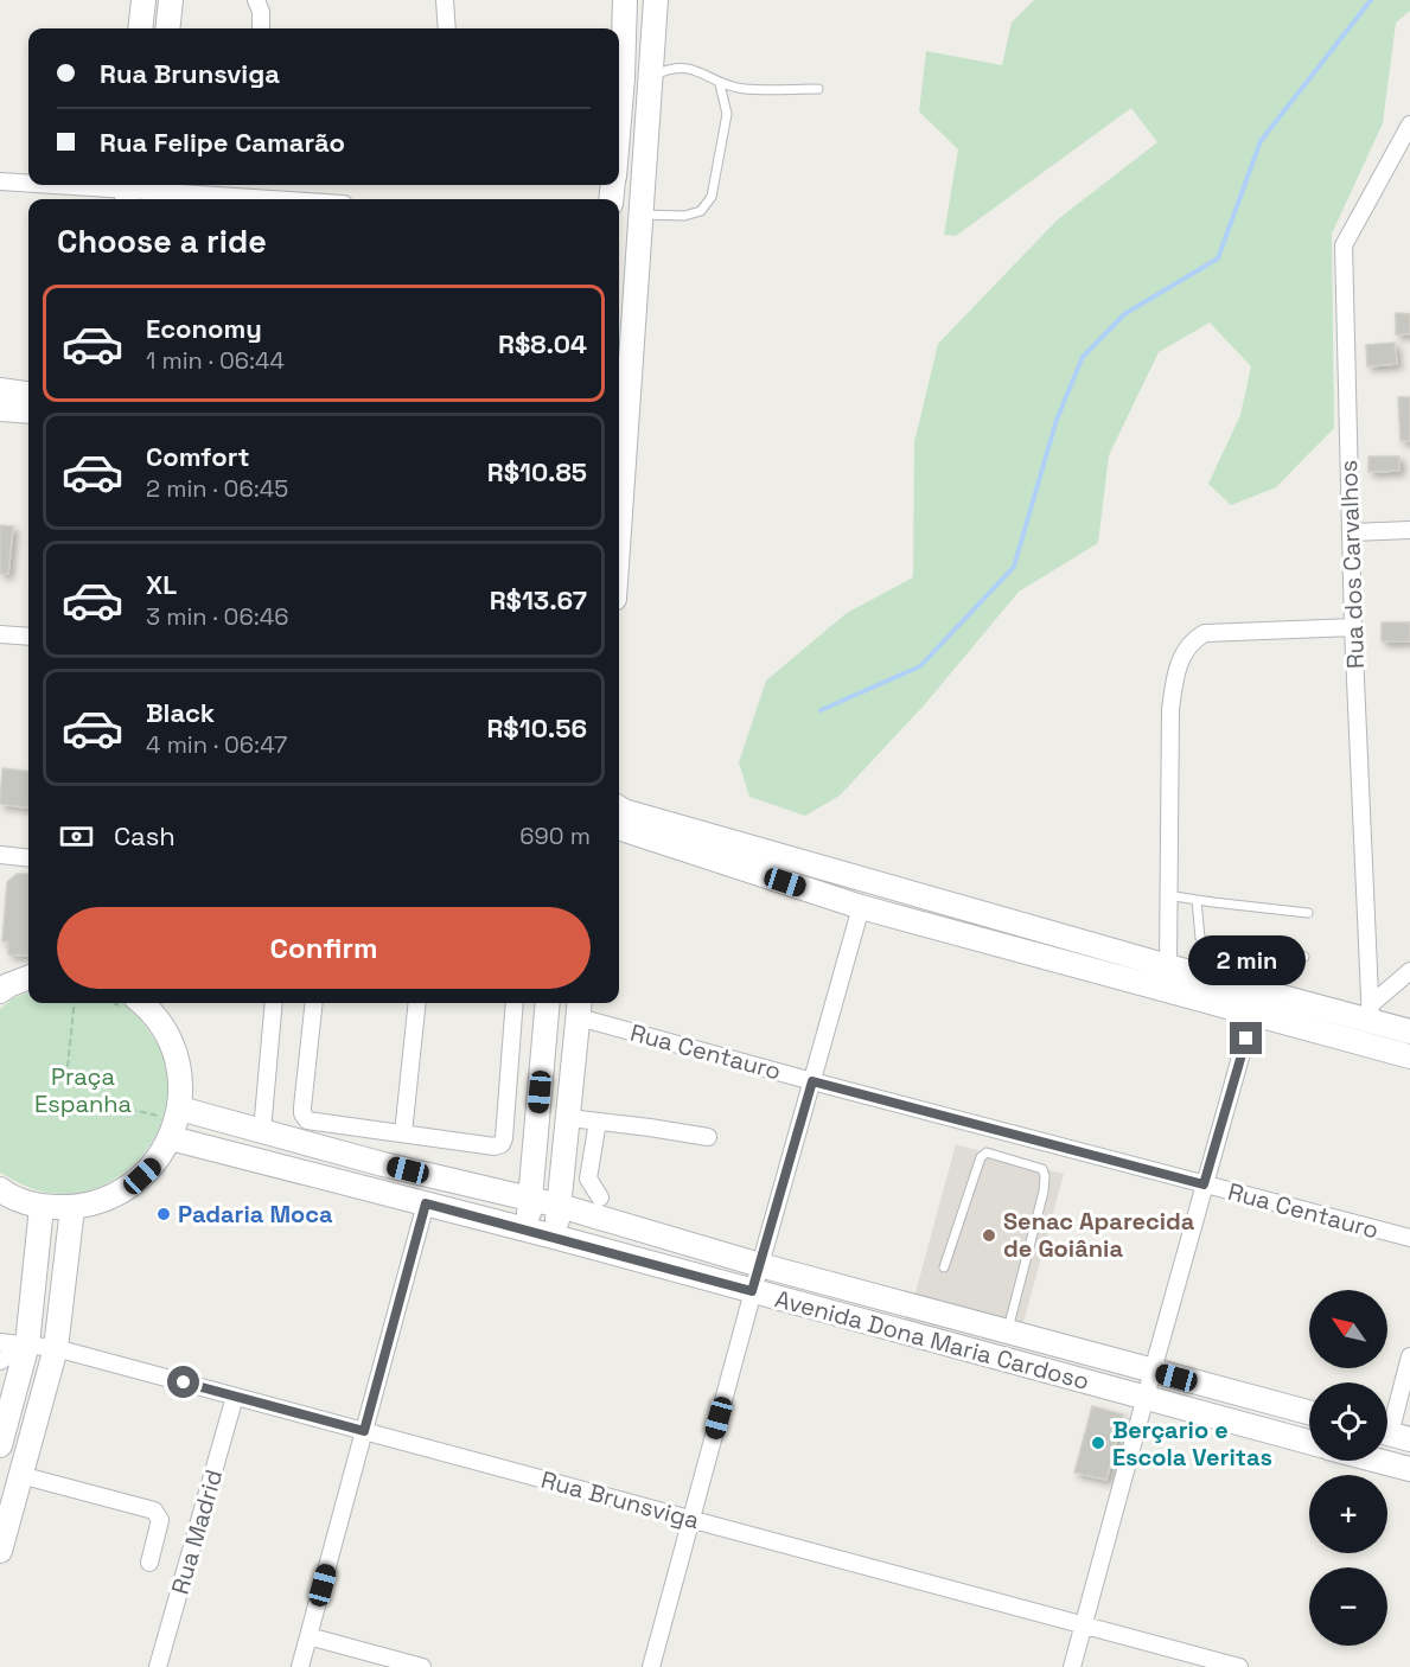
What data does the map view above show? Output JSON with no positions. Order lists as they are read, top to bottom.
{
  "streets": {
    "street": [
      "Rua dos Carvalhos",
      "Rua Centauro",
      "Avenida Dona Maria Cardoso",
      "Rua Brunsviga",
      "Rua Madrid"
    ]
  },
  "crossings": [
    ["Rua Brunsviga", "Rua Madrid"]
  ],
  "parks": ["Praça Espanha"],
  "places": ["Padaria Moca", "Senac Aparecida de Goiânia", "Berçario e Escola Veritas"],
  "north": "top left",
  "page": {
    "banner": ["Rua Brunsviga", "Rua Felipe Camarão"],
    "heading": "Choose a ride",
    "list": [
      {
        "name": "Economy",
        "note": "1 min · 06:44",
        "value": "R$8.04"
      },
      {
        "name": "Comfort",
        "note": "2 min · 06:45",
        "value": "R$10.85"
      },
      {
        "name": "XL",
        "note": "3 min · 06:46",
        "value": "R$13.67"
      },
      {
        "name": "Black",
        "note": "4 min · 06:47",
        "value": "R$10.56"
      }
    ],
    "pay": ["Cash", "690 m"],
    "buttons": "Confirm",
    "bubble": "2 min",
    "map_buttons": ["+", "−"]
  }
}
